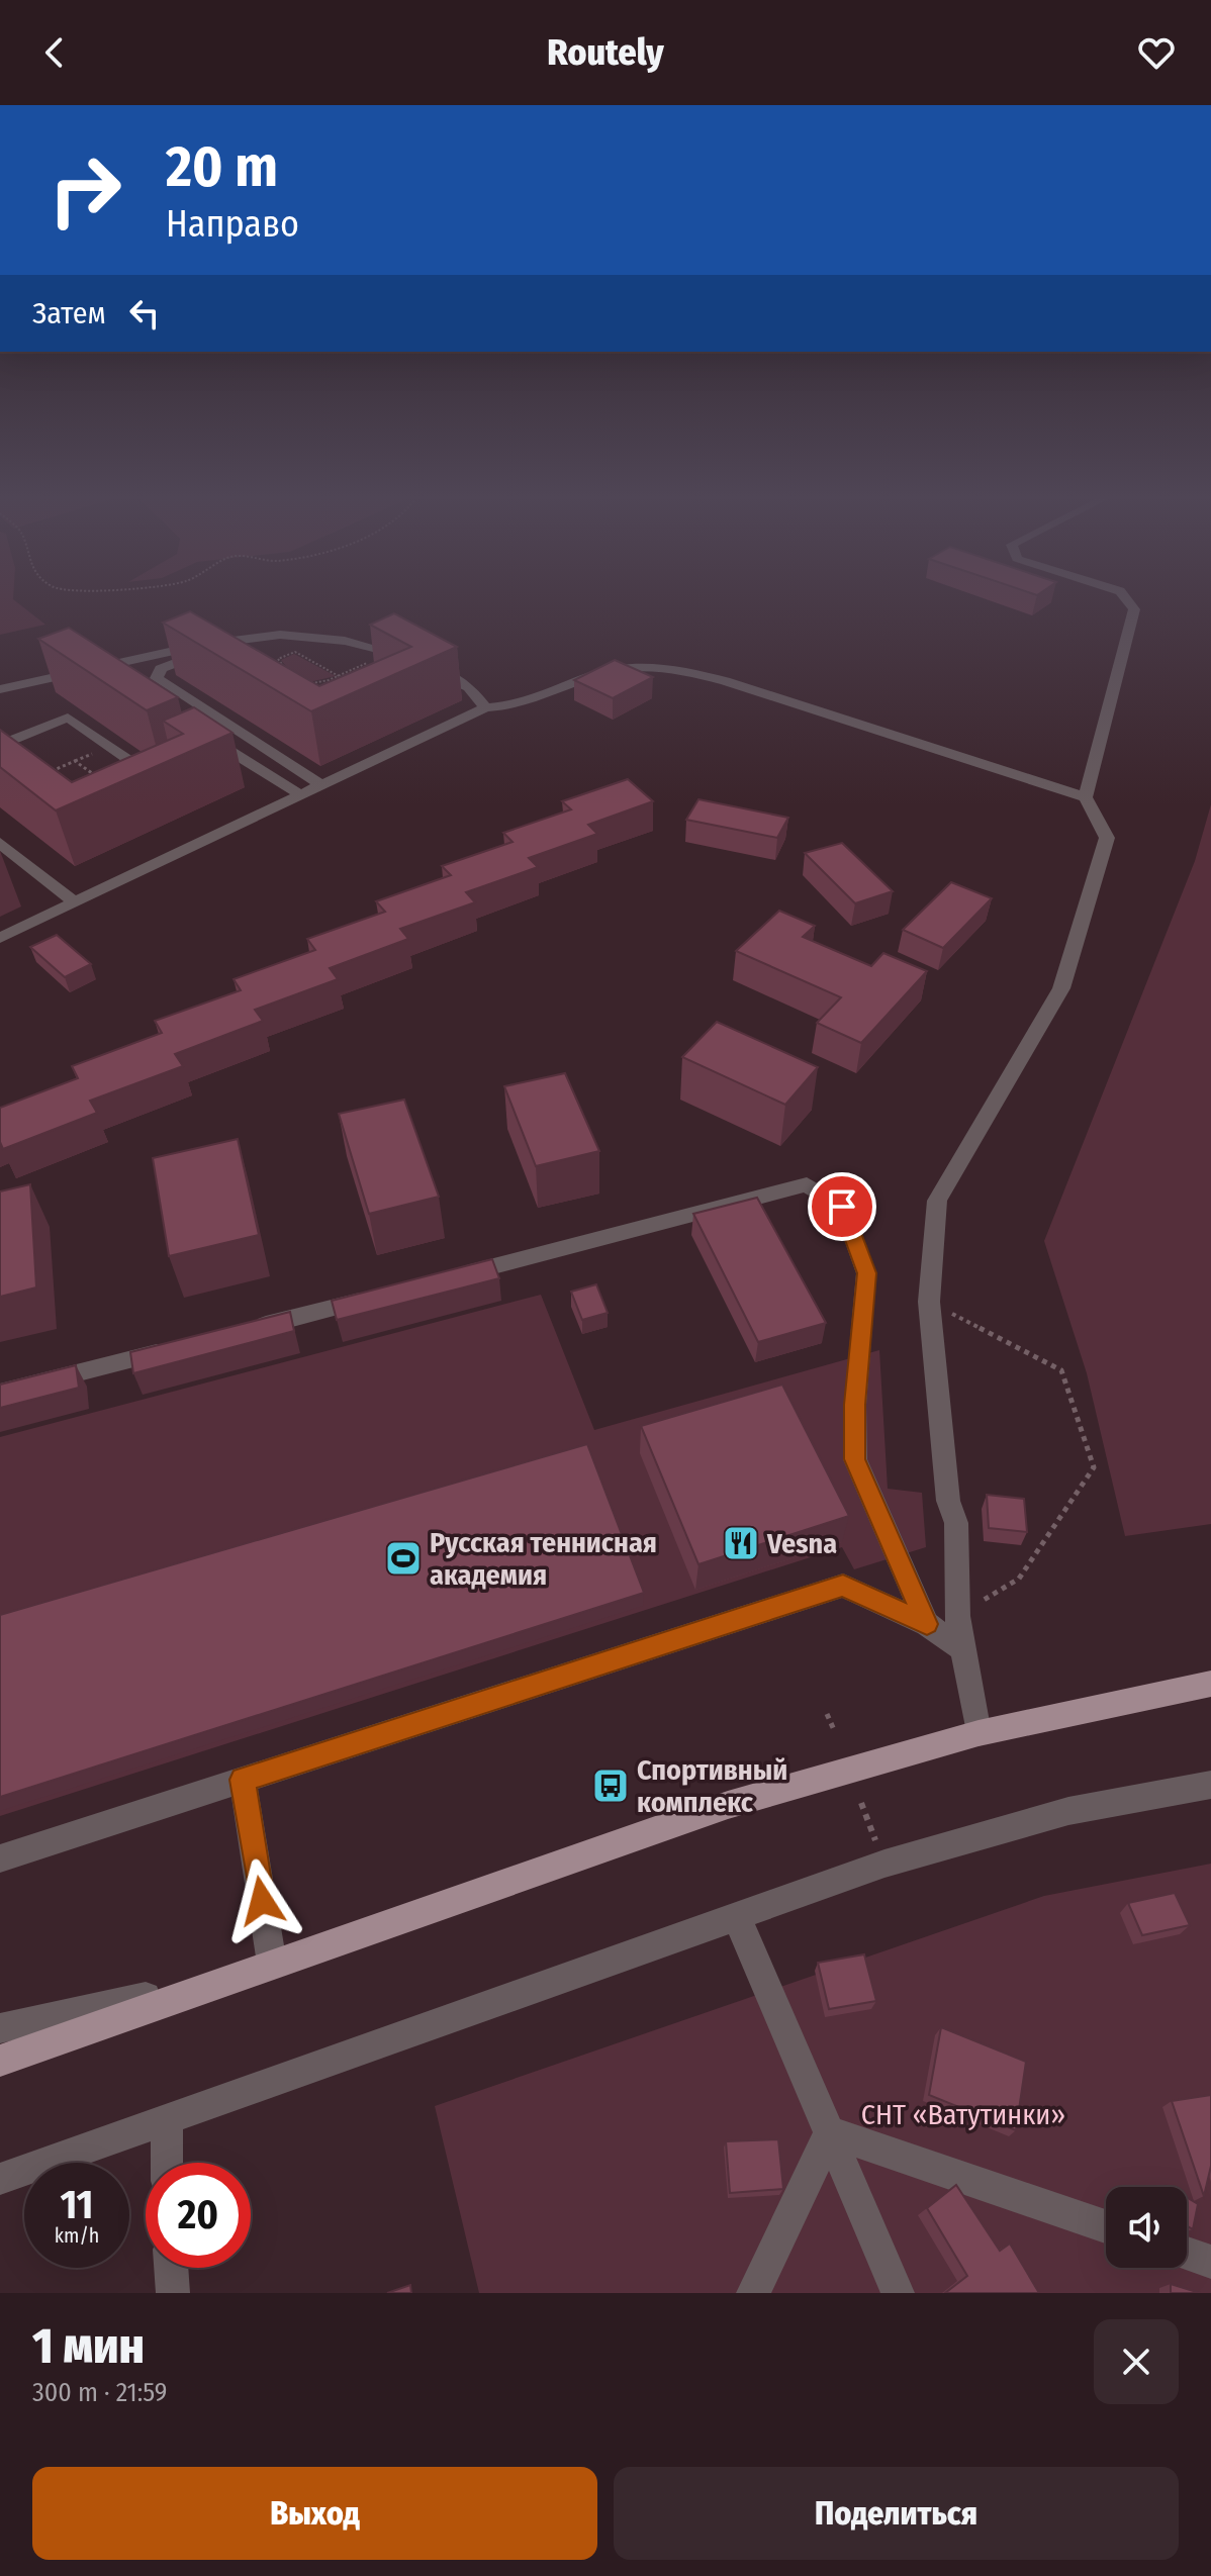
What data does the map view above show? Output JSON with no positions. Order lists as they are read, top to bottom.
{
  "parks": ["СНТ «Ватутинки»"],
  "places": {
    "restaurant": ["Vesna"],
    "sports": ["Русская теннисная академия"],
    "bus stop": ["Спортивный комплекс"]
  },
  "page": {
    "header": "Routely",
    "turn": ["20 m", "Направо"],
    "then": "Затем",
    "speed": "11 km/h",
    "limit": "20",
    "heading": ["1 мин", "300 m · 21:59"],
    "buttons": ["Выход", "Поделиться"]
  }
}
